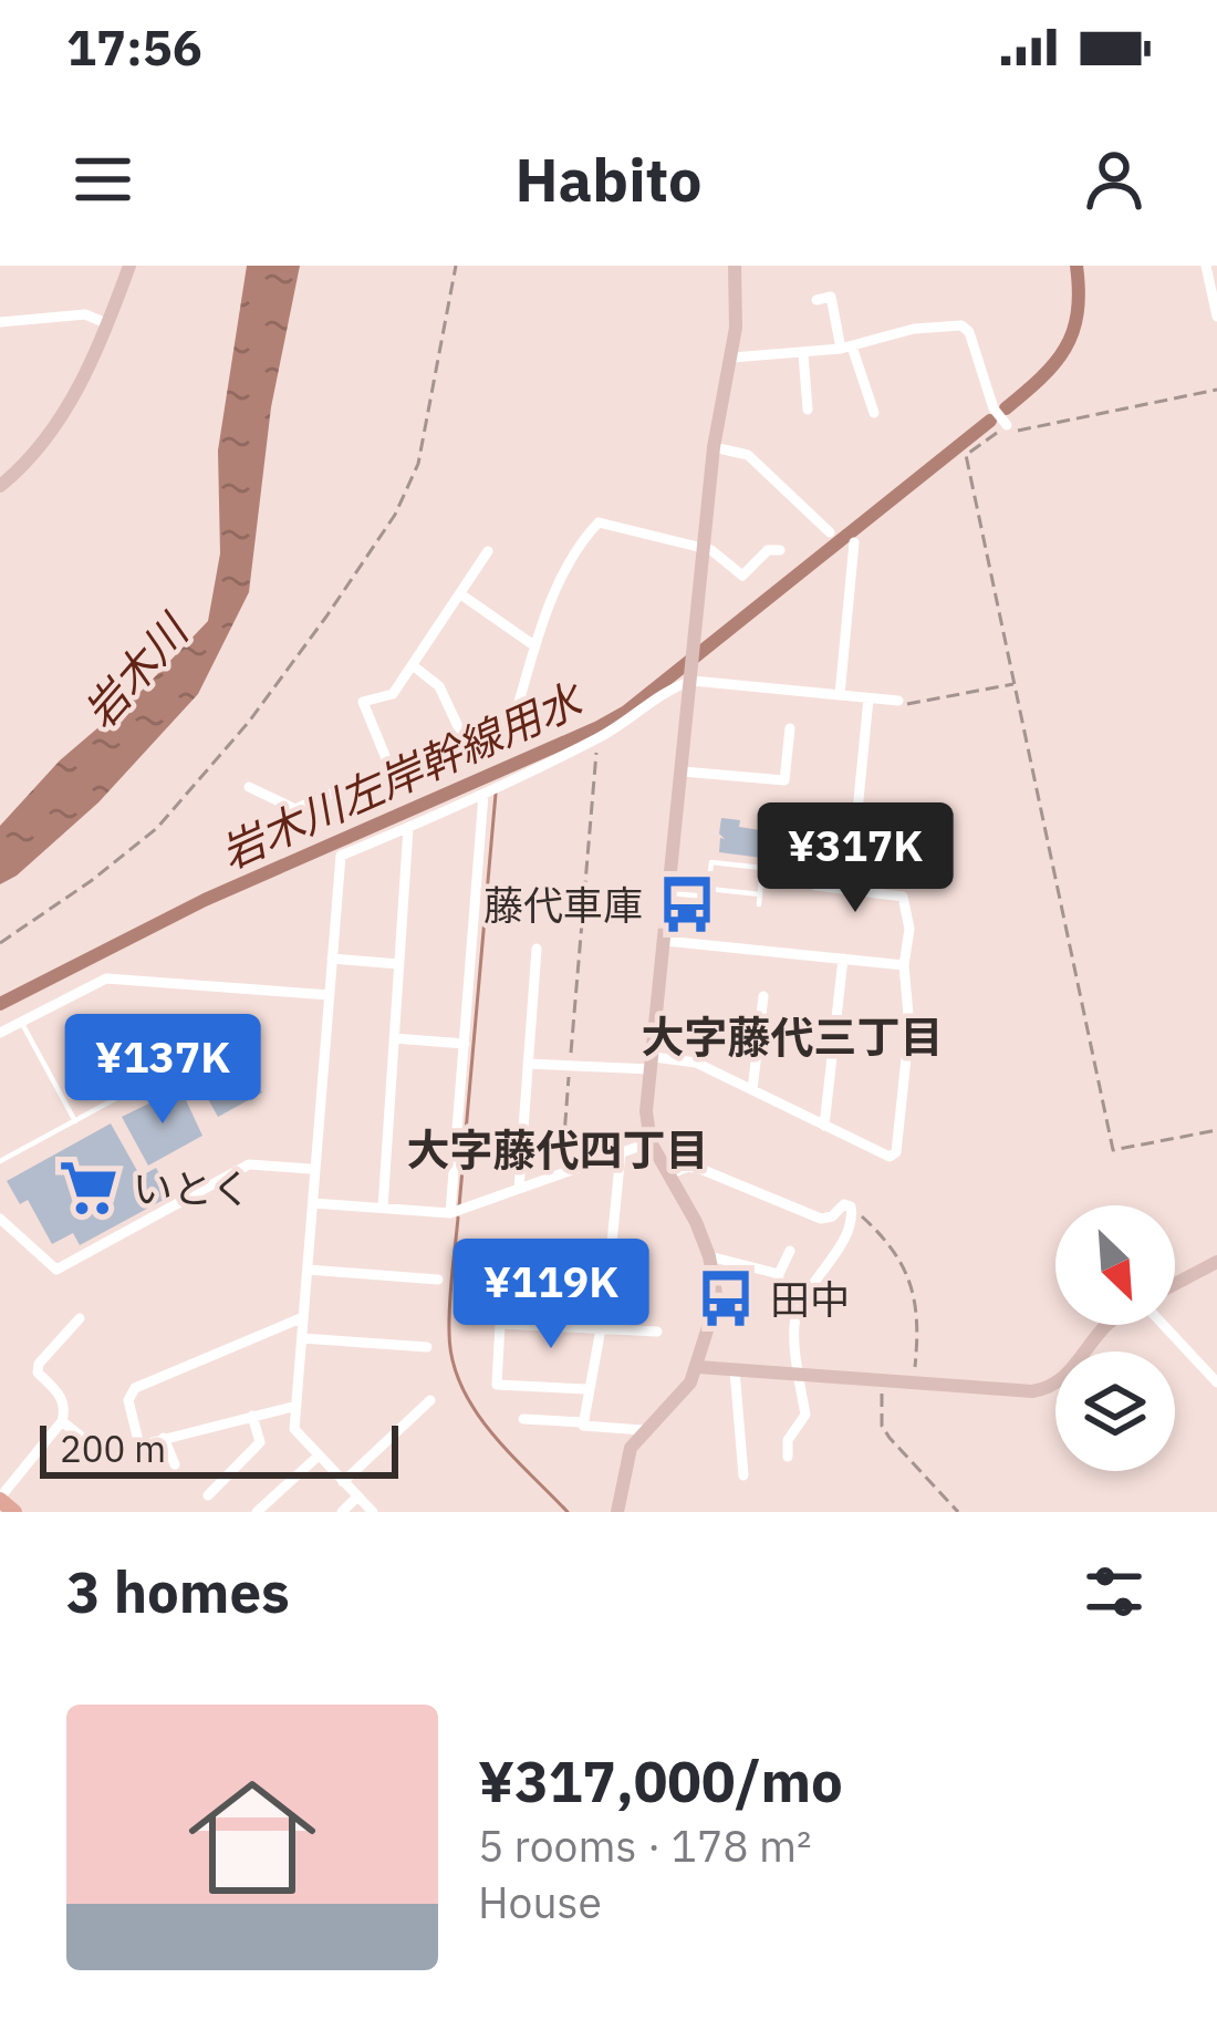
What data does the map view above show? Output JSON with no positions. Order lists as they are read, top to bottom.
{
  "districts": ["大字藤代三丁目", "大字藤代四丁目"],
  "water": ["岩木川", "岩木川左岸幹線用水"],
  "places": {
    "bus stop": ["藤代車庫", "田中"],
    "supermarket": ["いとく"]
  },
  "scale_bar": "200 m",
  "north": "bottom right",
  "page": {
    "status": "17:56",
    "header": "Habito",
    "price": ["¥317K", "¥137K", "¥119K"],
    "scale": "200 m",
    "heading": "3 homes",
    "list": [
      {
        "name": "¥317,000/mo",
        "note": "5 rooms · 178 m² · House"
      }
    ]
  }
}
